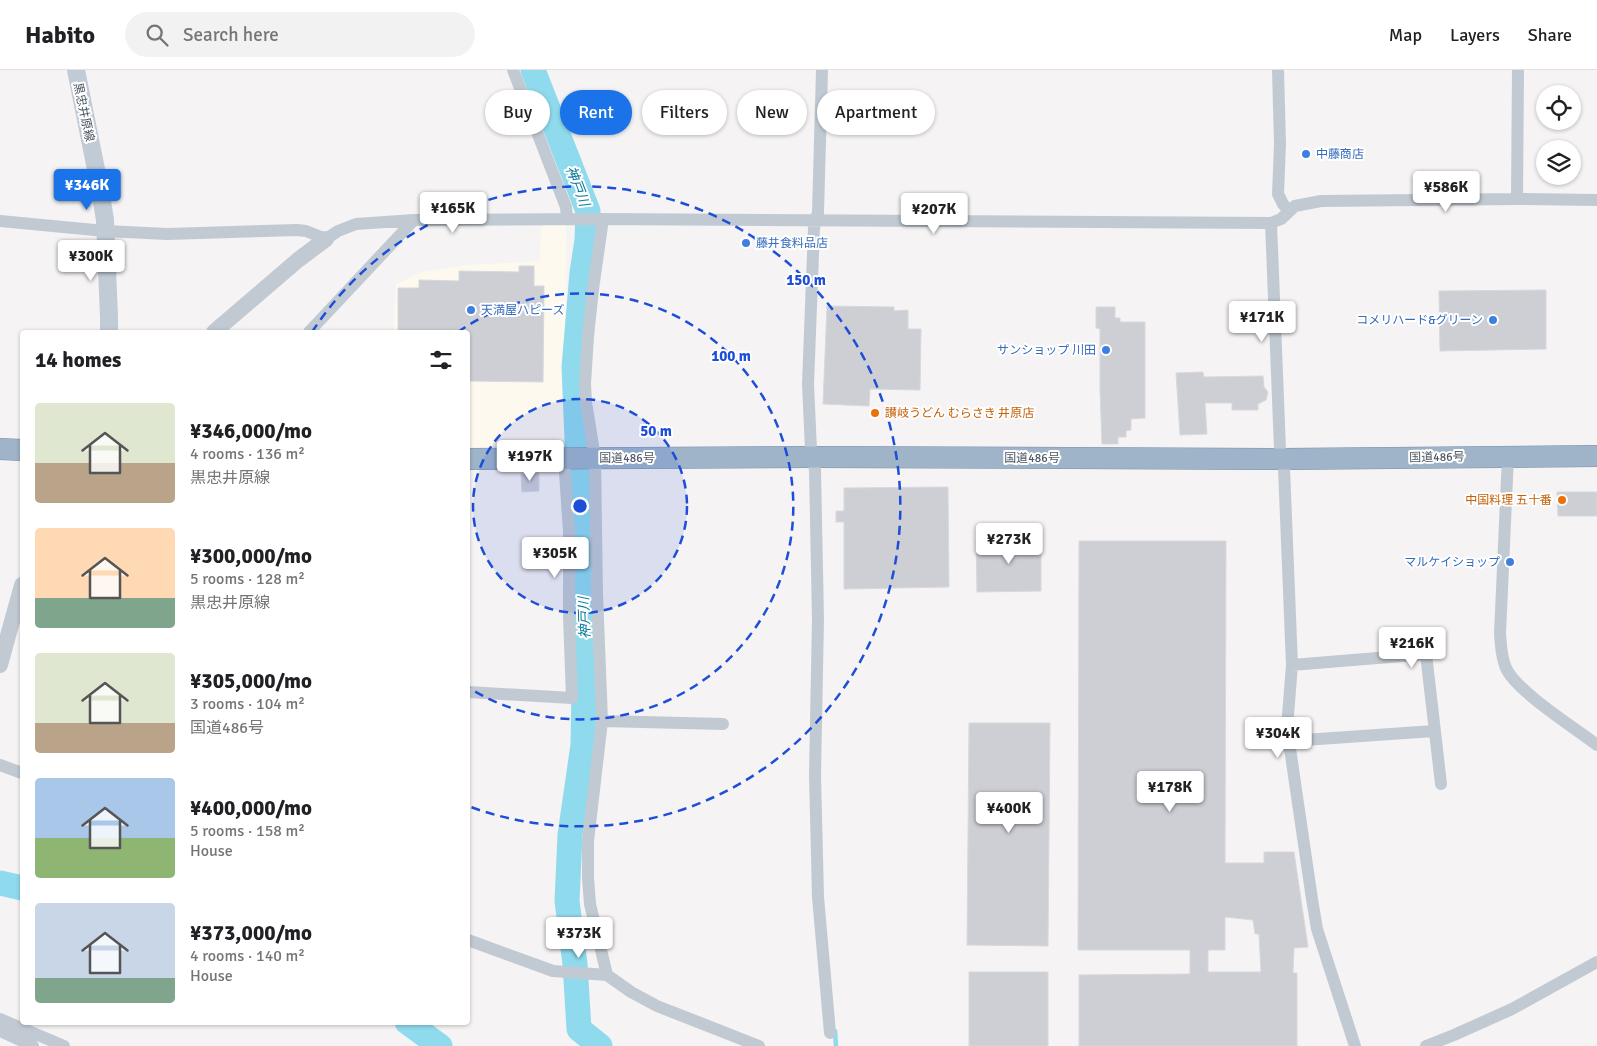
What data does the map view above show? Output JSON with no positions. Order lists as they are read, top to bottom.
{
  "streets": {
    "highway": ["国道486号"],
    "main road": ["黒忠井原線"]
  },
  "water": ["神戸川"],
  "places": [
    "中藤商店",
    "藤井食料品店",
    "天満屋ハピーズ",
    "コメリハード&グリーン",
    "サンショップ 川田",
    "讃岐うどん むらさき 井原店",
    "中国料理 五十番",
    "マルケイショップ"
  ],
  "page": {
    "header": "Habito",
    "search": "Search here",
    "nav": ["Map", "Layers", "Share"],
    "chip": [
      "Buy",
      "Rent",
      "Filters",
      "New",
      "Apartment"
    ],
    "price": [
      "¥346K",
      "¥586K",
      "¥165K",
      "¥207K",
      "¥300K",
      "¥171K",
      "¥197K",
      "¥273K",
      "¥305K",
      "¥216K",
      "¥304K",
      "¥178K",
      "¥400K",
      "¥373K"
    ],
    "heading": "14 homes",
    "list": [
      {
        "name": "¥346,000/mo",
        "note": "4 rooms · 136 m² · 黒忠井原線"
      },
      {
        "name": "¥300,000/mo",
        "note": "5 rooms · 128 m² · 黒忠井原線"
      },
      {
        "name": "¥305,000/mo",
        "note": "3 rooms · 104 m² · 国道486号"
      },
      {
        "name": "¥400,000/mo",
        "note": "5 rooms · 158 m² · House"
      },
      {
        "name": "¥373,000/mo",
        "note": "4 rooms · 140 m² · House"
      }
    ]
  },
  "rings": ["150 m", "100 m", "50 m"]
}
